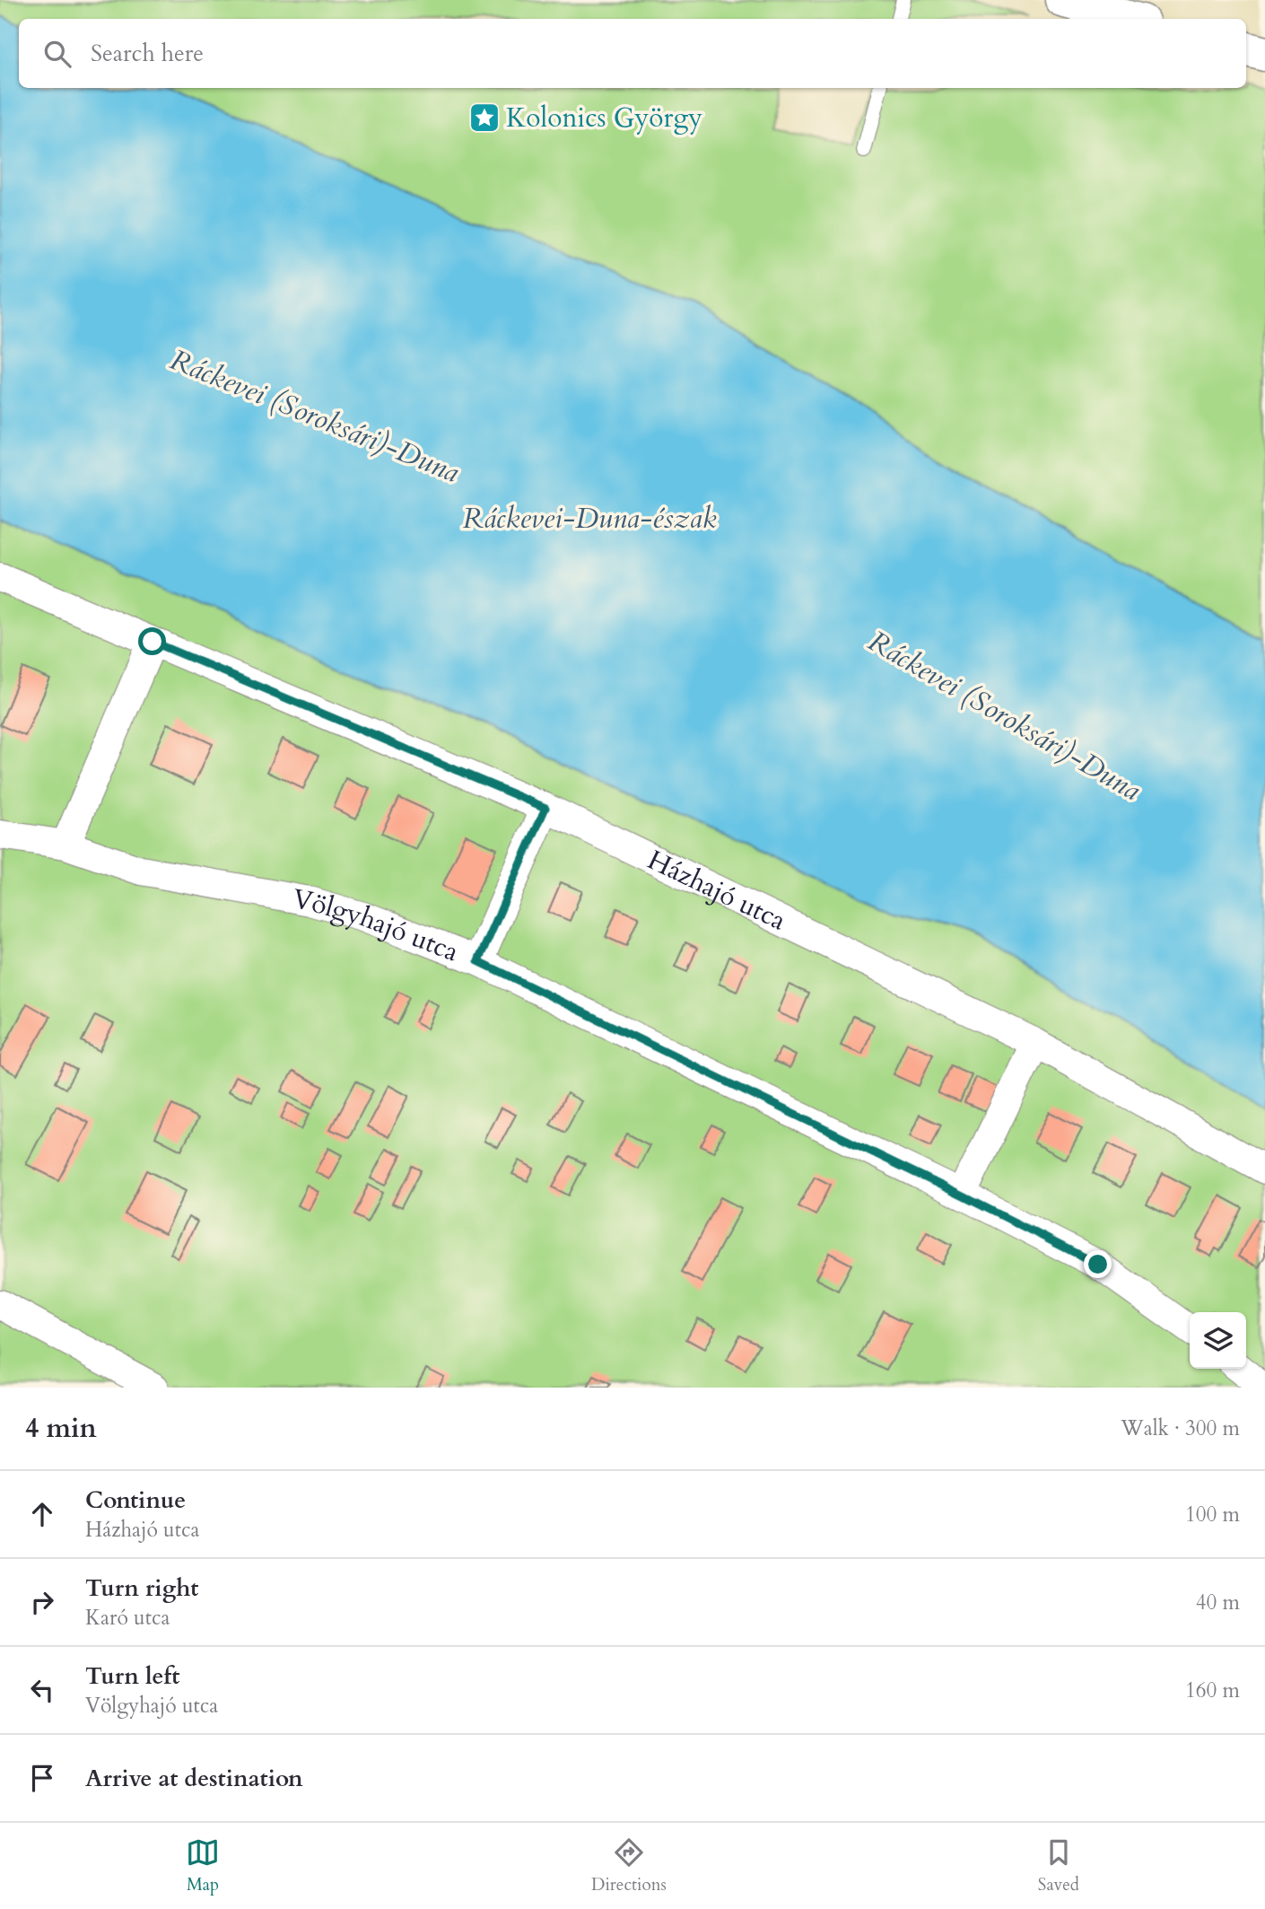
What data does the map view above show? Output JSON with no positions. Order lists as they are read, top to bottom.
{
  "streets": {
    "street": ["Házhajó utca", "Völgyhajó utca"]
  },
  "water": ["Ráckevei (Soroksári)-Duna", "Ráckevei-Duna-észak"],
  "places": {
    "place": ["Kolonics György"]
  },
  "page": {
    "search": "Search here",
    "heading": ["4 min", "Walk · 300 m"],
    "list": [
      ["Continue", "Házhajó utca", "100 m"],
      ["Turn right", "Karó utca", "40 m"],
      ["Turn left", "Völgyhajó utca", "160 m"],
      "Arrive at destination"
    ],
    "nav": ["Map", "Directions", "Saved"]
  }
}
